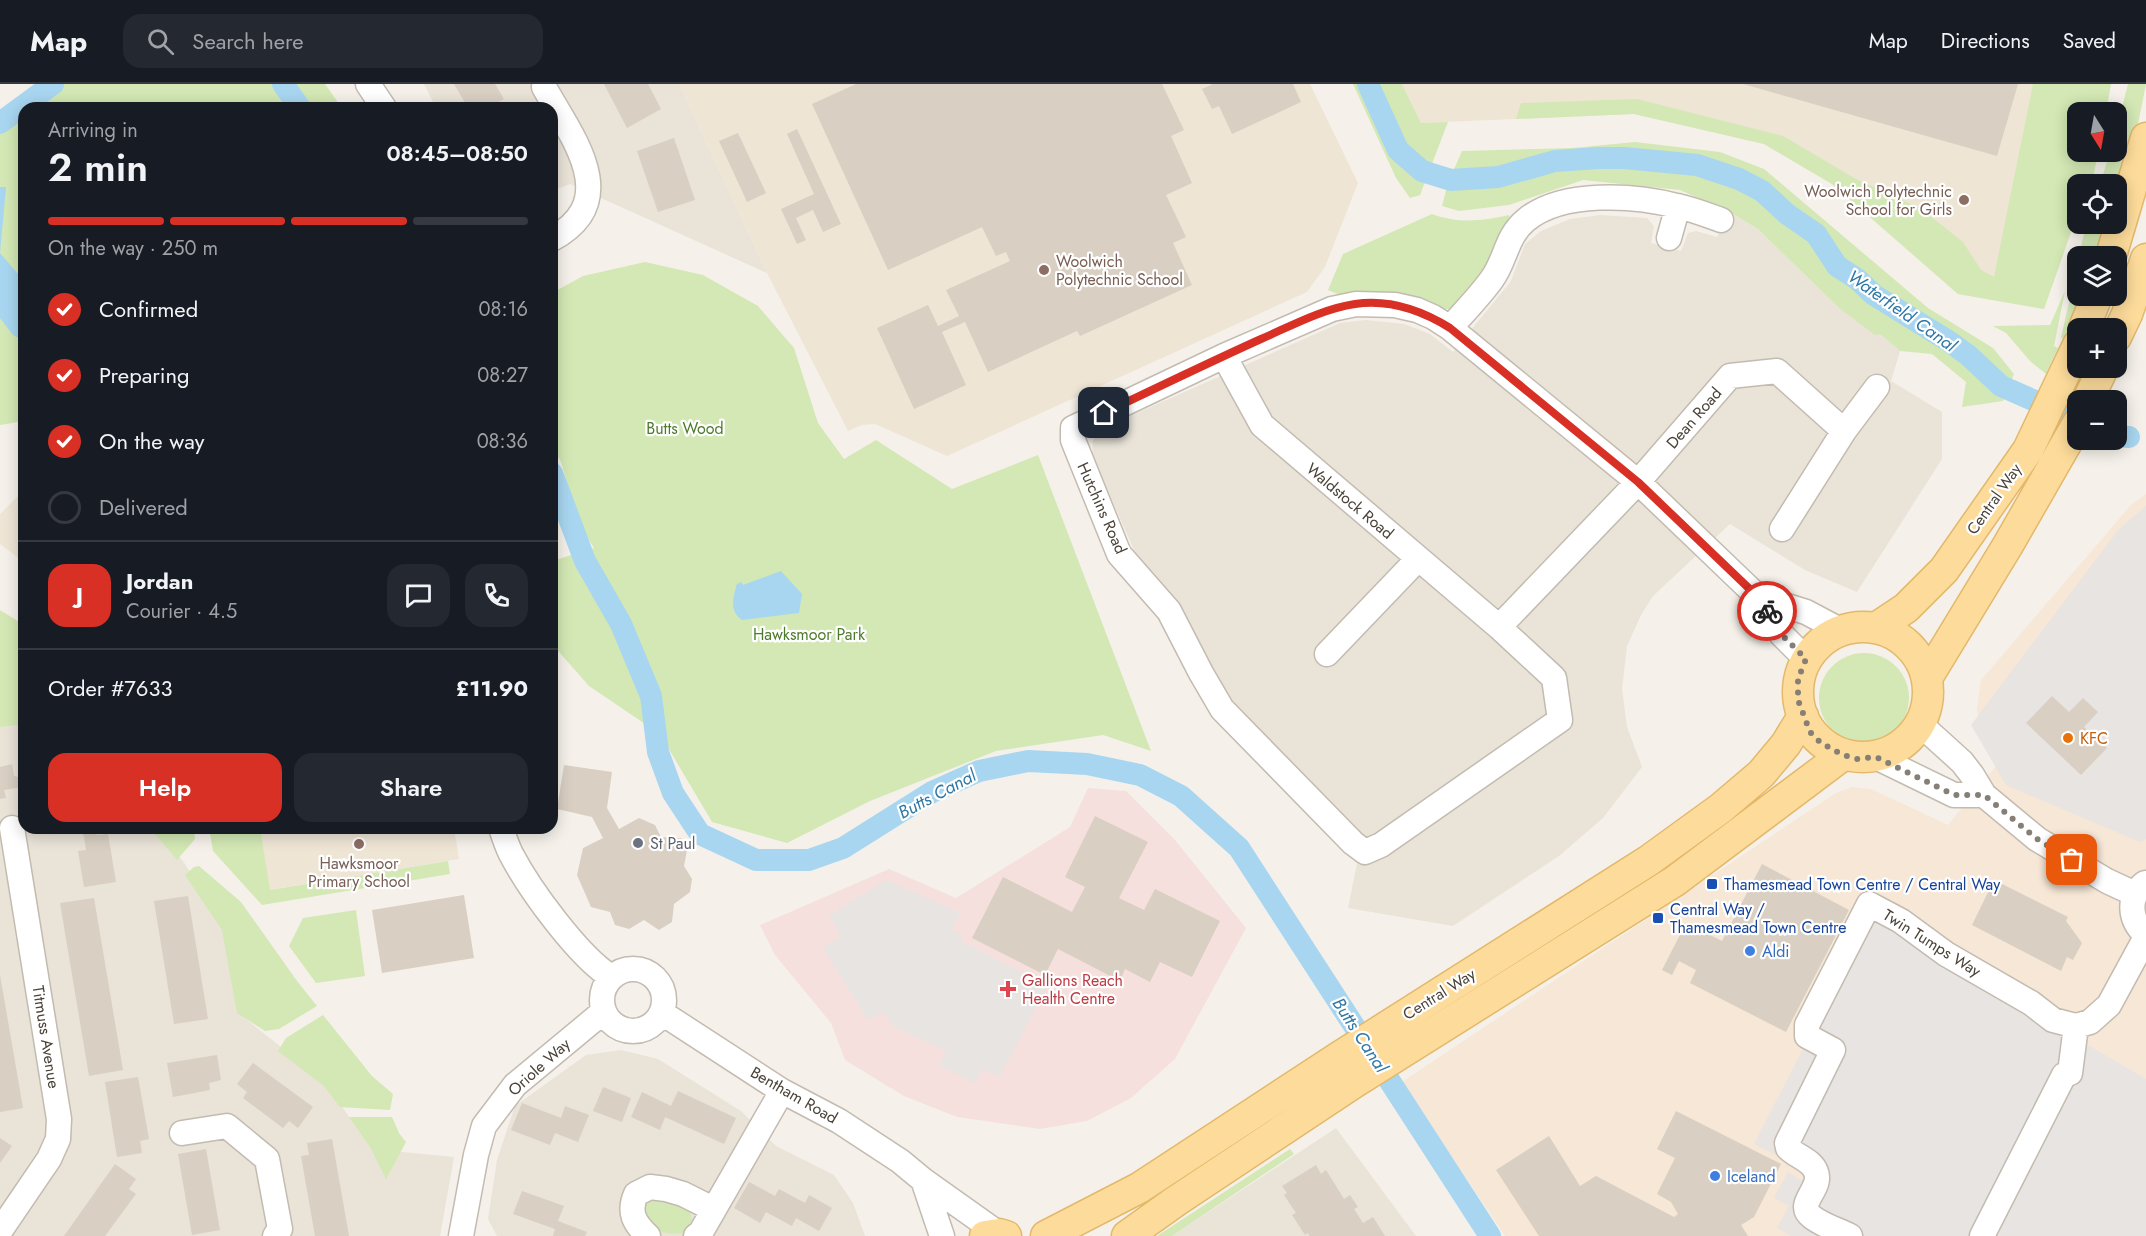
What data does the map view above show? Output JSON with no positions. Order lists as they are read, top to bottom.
{
  "streets": {
    "main road": ["Central Way"],
    "street": [
      "Dean Road",
      "Waldstock Road",
      "Hutchins Road",
      "Twin Tumps Way",
      "Titmuss Avenue",
      "Oriole Way",
      "Bentham Road"
    ]
  },
  "crossings": [
    ["Dean Road", "Hutchins Road"],
    ["Central Way", "Hutchins Road"],
    ["Waldstock Road", "Hutchins Road"],
    ["Oriole Way", "Bentham Road"]
  ],
  "water": ["Waterfield Canal", "Butts Canal"],
  "parks": ["Butts Wood", "Hawksmoor Park"],
  "places": {
    "other": [
      "Woolwich Polytechnic School for Girls",
      "Woolwich Polytechnic School",
      "KFC",
      "St Paul",
      "Hawksmoor Primary School",
      "Aldi",
      "Iceland"
    ],
    "transit": ["Thamesmead Town Centre / Central Way", "Central Way / Thamesmead Town Centre"],
    "health": ["Gallions Reach Health Centre"]
  },
  "north": "bottom",
  "page": {
    "header": "Map",
    "search": "Search here",
    "nav": ["Map", "Directions", "Saved"],
    "map_buttons": ["+", "−"],
    "heading": ["2 min", "Arriving in", "08:45–08:50"],
    "panel": [
      "Jordan",
      "Courier · 4.5",
      "Order #7633",
      "£11.90"
    ],
    "bar": "On the way · 250 m",
    "list": [
      ["Confirmed", "08:16"],
      ["Preparing", "08:27"],
      ["On the way", "08:36"],
      "Delivered"
    ],
    "round": "J",
    "buttons": ["Help", "Share"]
  }
}
